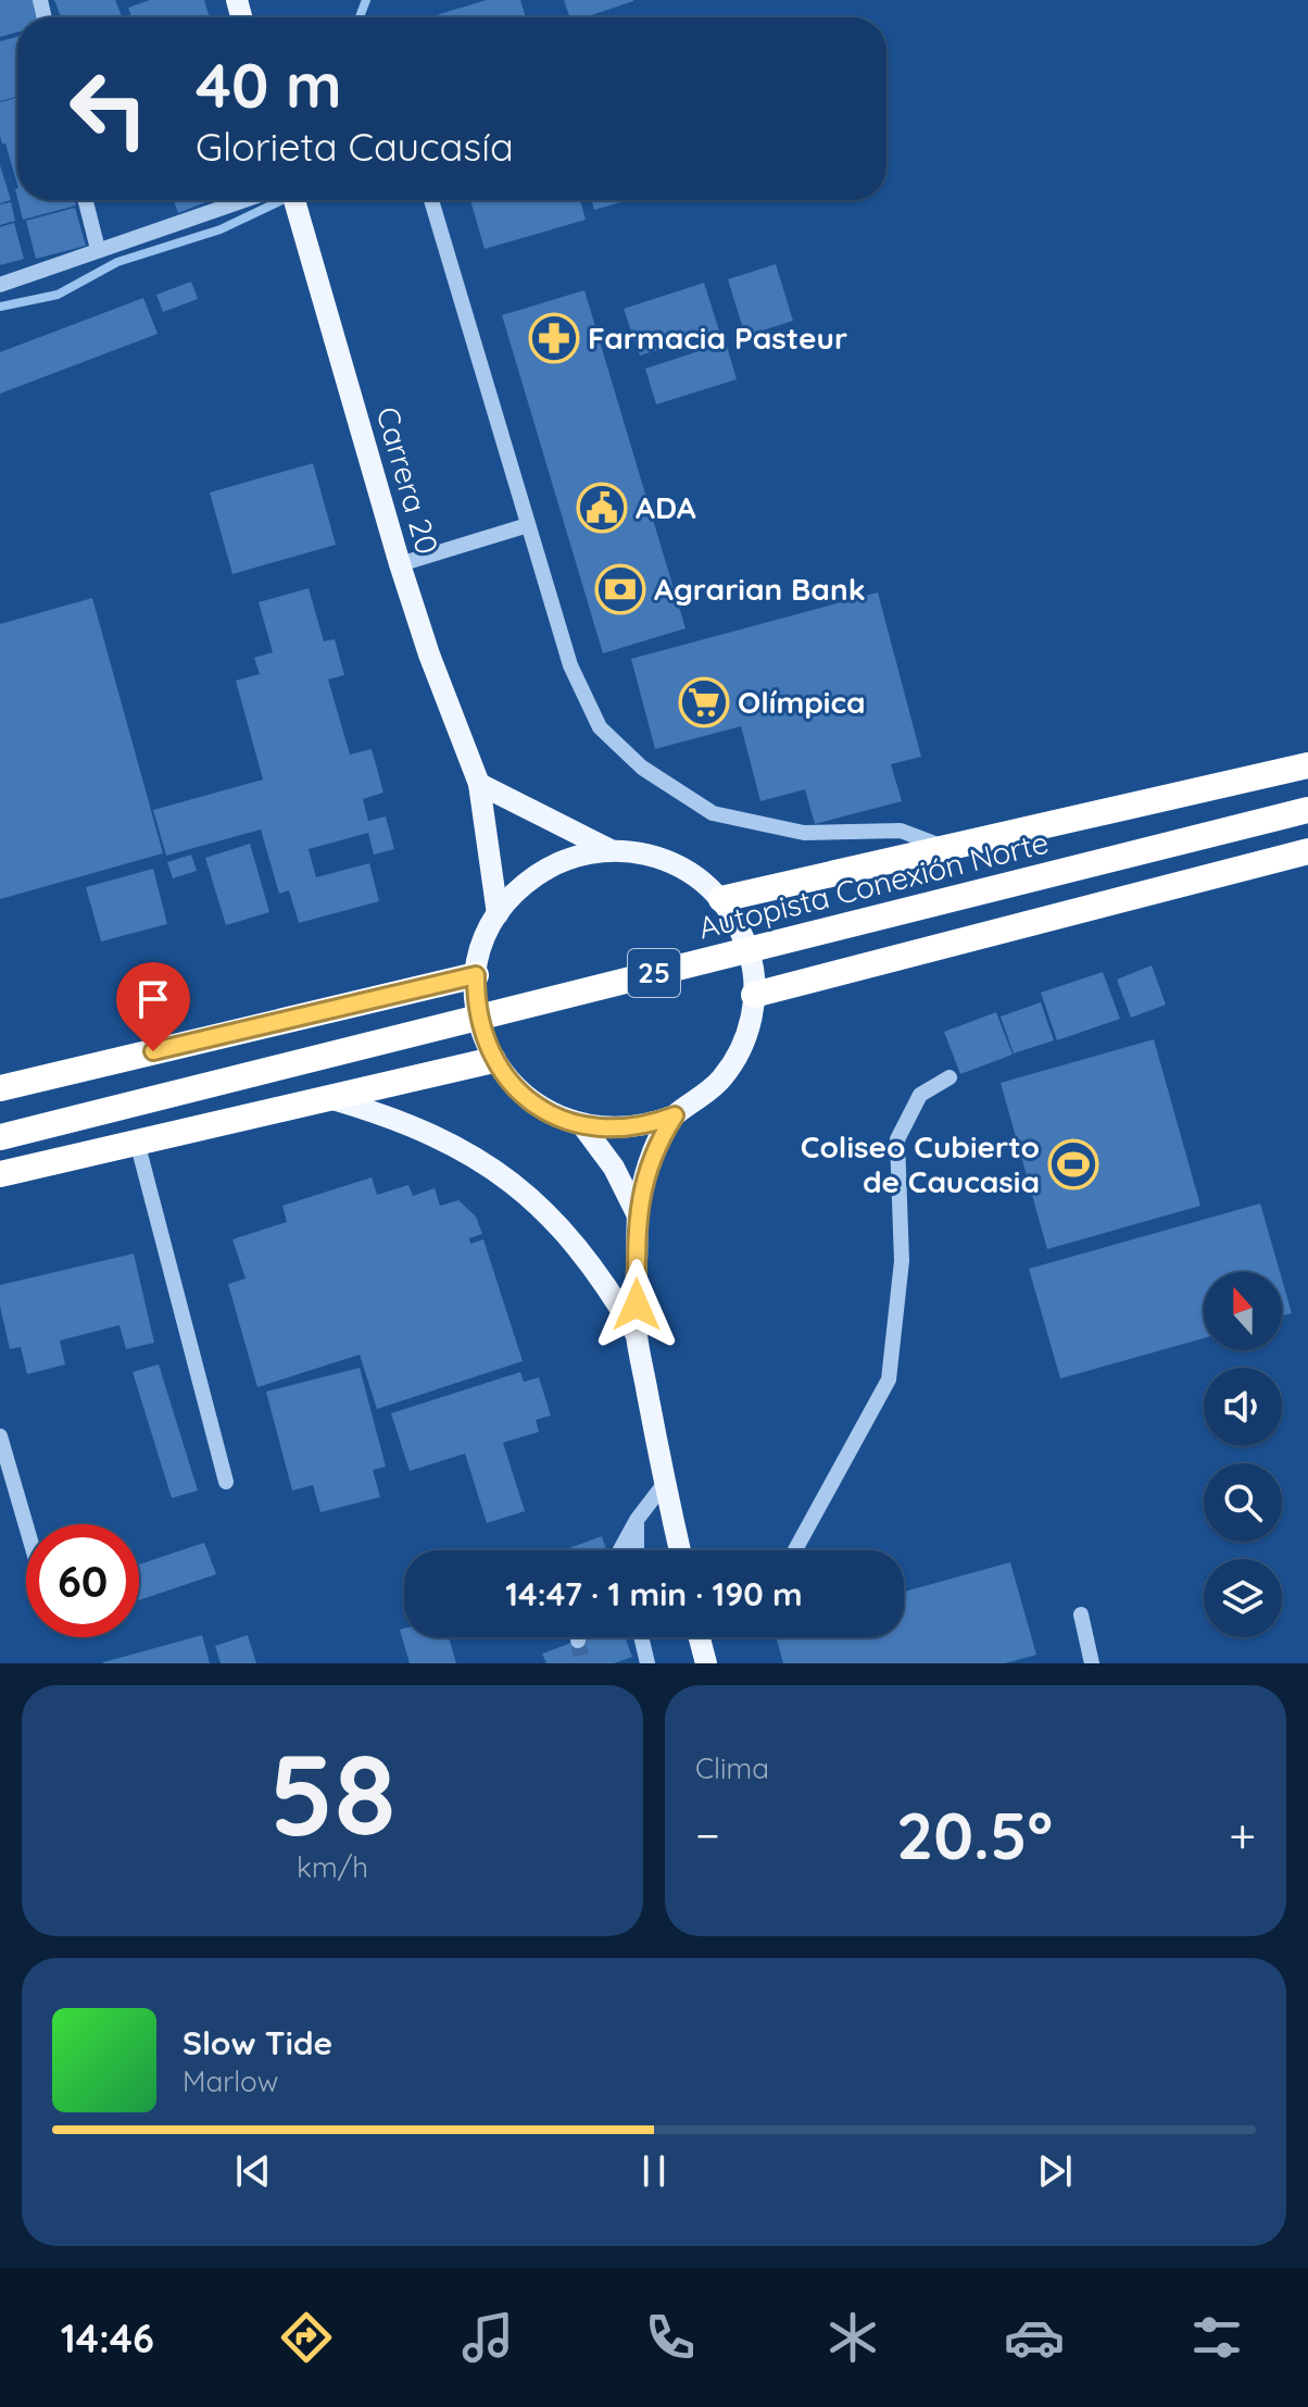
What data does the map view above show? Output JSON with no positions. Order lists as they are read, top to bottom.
{
  "streets": {
    "highway": ["Autopista Conexión Norte", "25"],
    "main road": ["Carrera 20"]
  },
  "places": {
    "pharmacy": ["Farmacia Pasteur"],
    "public building": ["ADA"],
    "bank": ["Agrarian Bank"],
    "supermarket": ["Olímpica"],
    "sports": ["Coliseo Cubierto de Caucasia"]
  },
  "north": "top",
  "page": {
    "turn": ["40 m", "Glorieta Caucasía"],
    "limit": "60",
    "trip": "14:47 · 1 min · 190 m",
    "tile": [
      ["58", "km/h"],
      "Clima"
    ],
    "heat": ["−", "20.5°", "+"],
    "song": ["Slow Tide", "Marlow"],
    "tabs": "14:46"
  }
}
